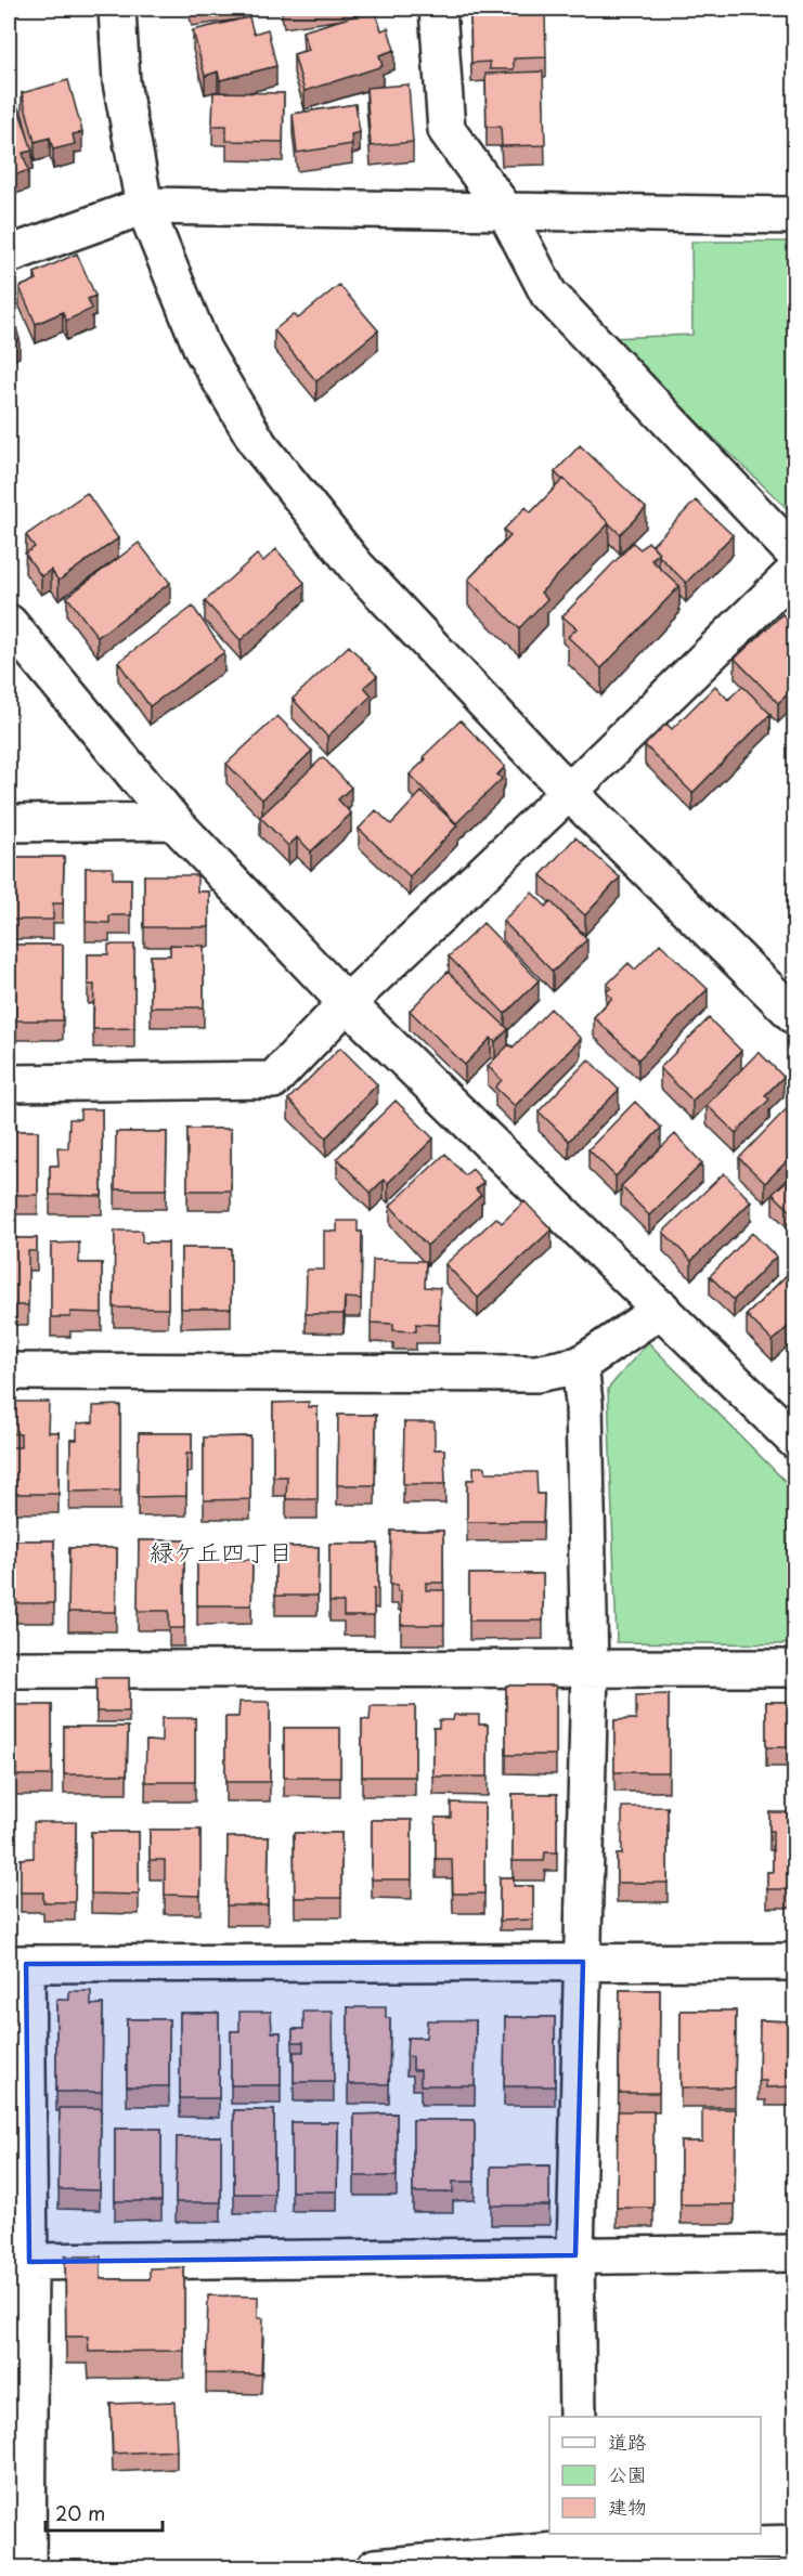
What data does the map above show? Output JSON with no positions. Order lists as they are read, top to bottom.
{
  "districts": ["緑ケ丘四丁目"],
  "legend": ["道路", "公園", "建物"],
  "scale_bar": "20 m"
}
